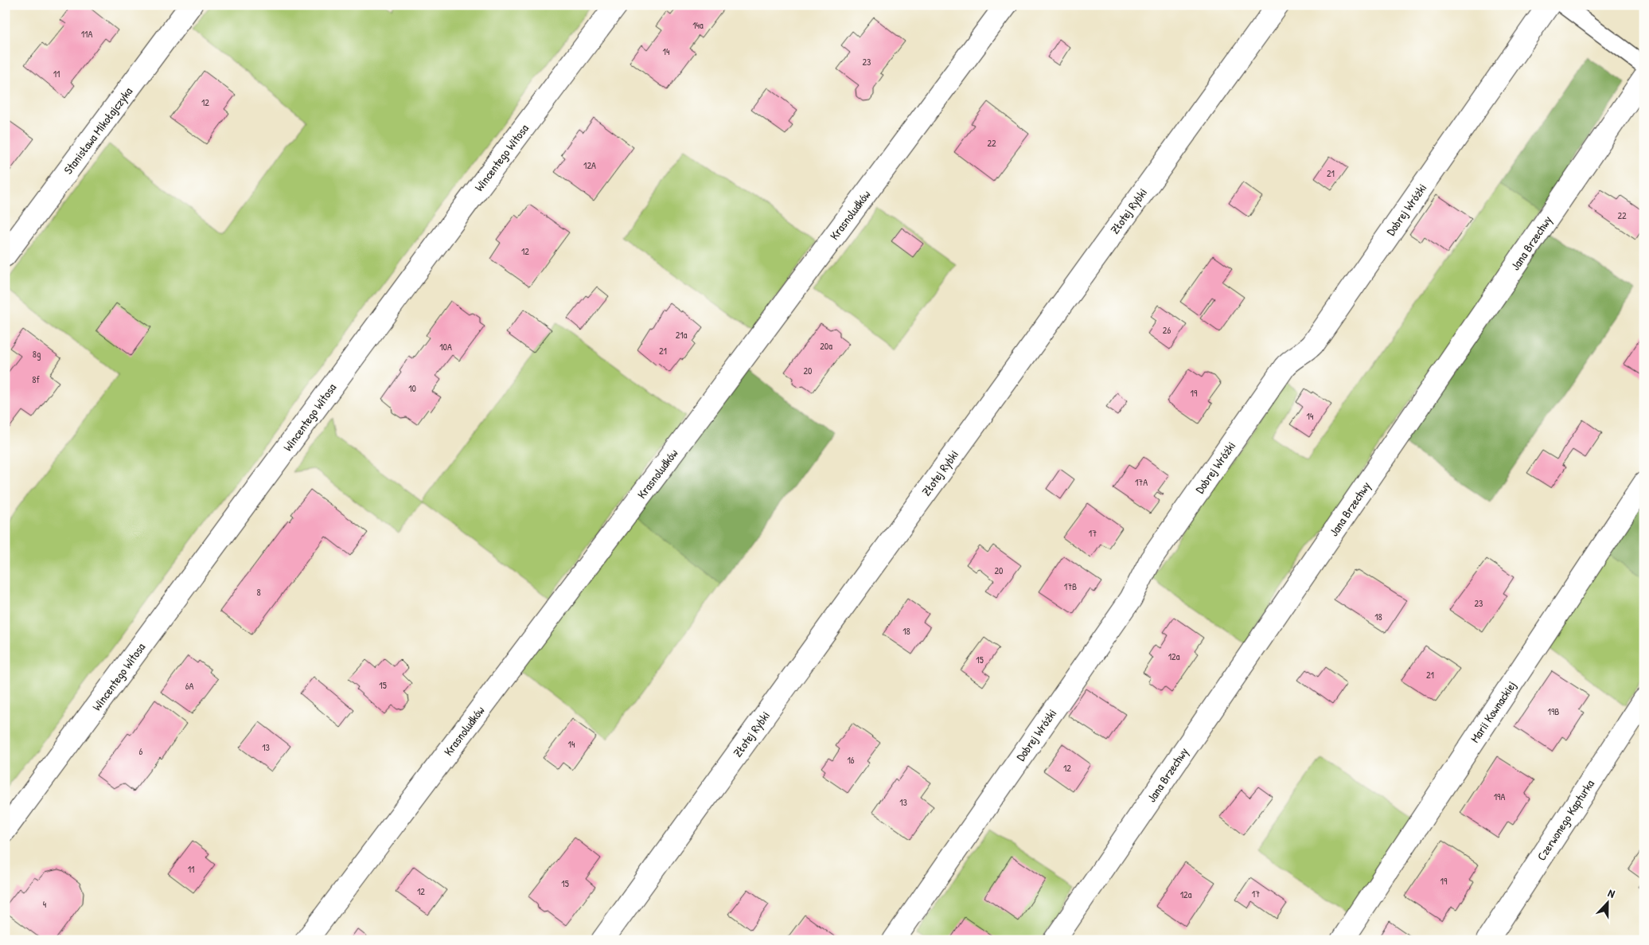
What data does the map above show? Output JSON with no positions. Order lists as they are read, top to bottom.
{
  "streets": {
    "street": [
      "Stanisława Mikołajczyka",
      "Wincentego Witosa",
      "Dobrej Wróżki",
      "Złotej Rybki",
      "Krasnoludków",
      "Jana Brzechwy",
      "Marii Kownackiej",
      "Czerwonego Kapturka"
    ]
  },
  "house_numbers": [
    "14a",
    "11A",
    "14",
    "23",
    "11",
    "12",
    "22",
    "12A",
    "21",
    "22",
    "12",
    "26",
    "21a",
    "20a",
    "10A",
    "21",
    "8g",
    "20",
    "8f",
    "10",
    "19",
    "14",
    "17A",
    "17",
    "20",
    "17B",
    "8",
    "23",
    "18",
    "18",
    "12a",
    "15",
    "21",
    "15",
    "6A",
    "19B",
    "14",
    "13",
    "6",
    "16",
    "12",
    "19A",
    "13",
    "11",
    "19",
    "15",
    "12",
    "17",
    "12a",
    "4"
  ],
  "north": "top"
}
